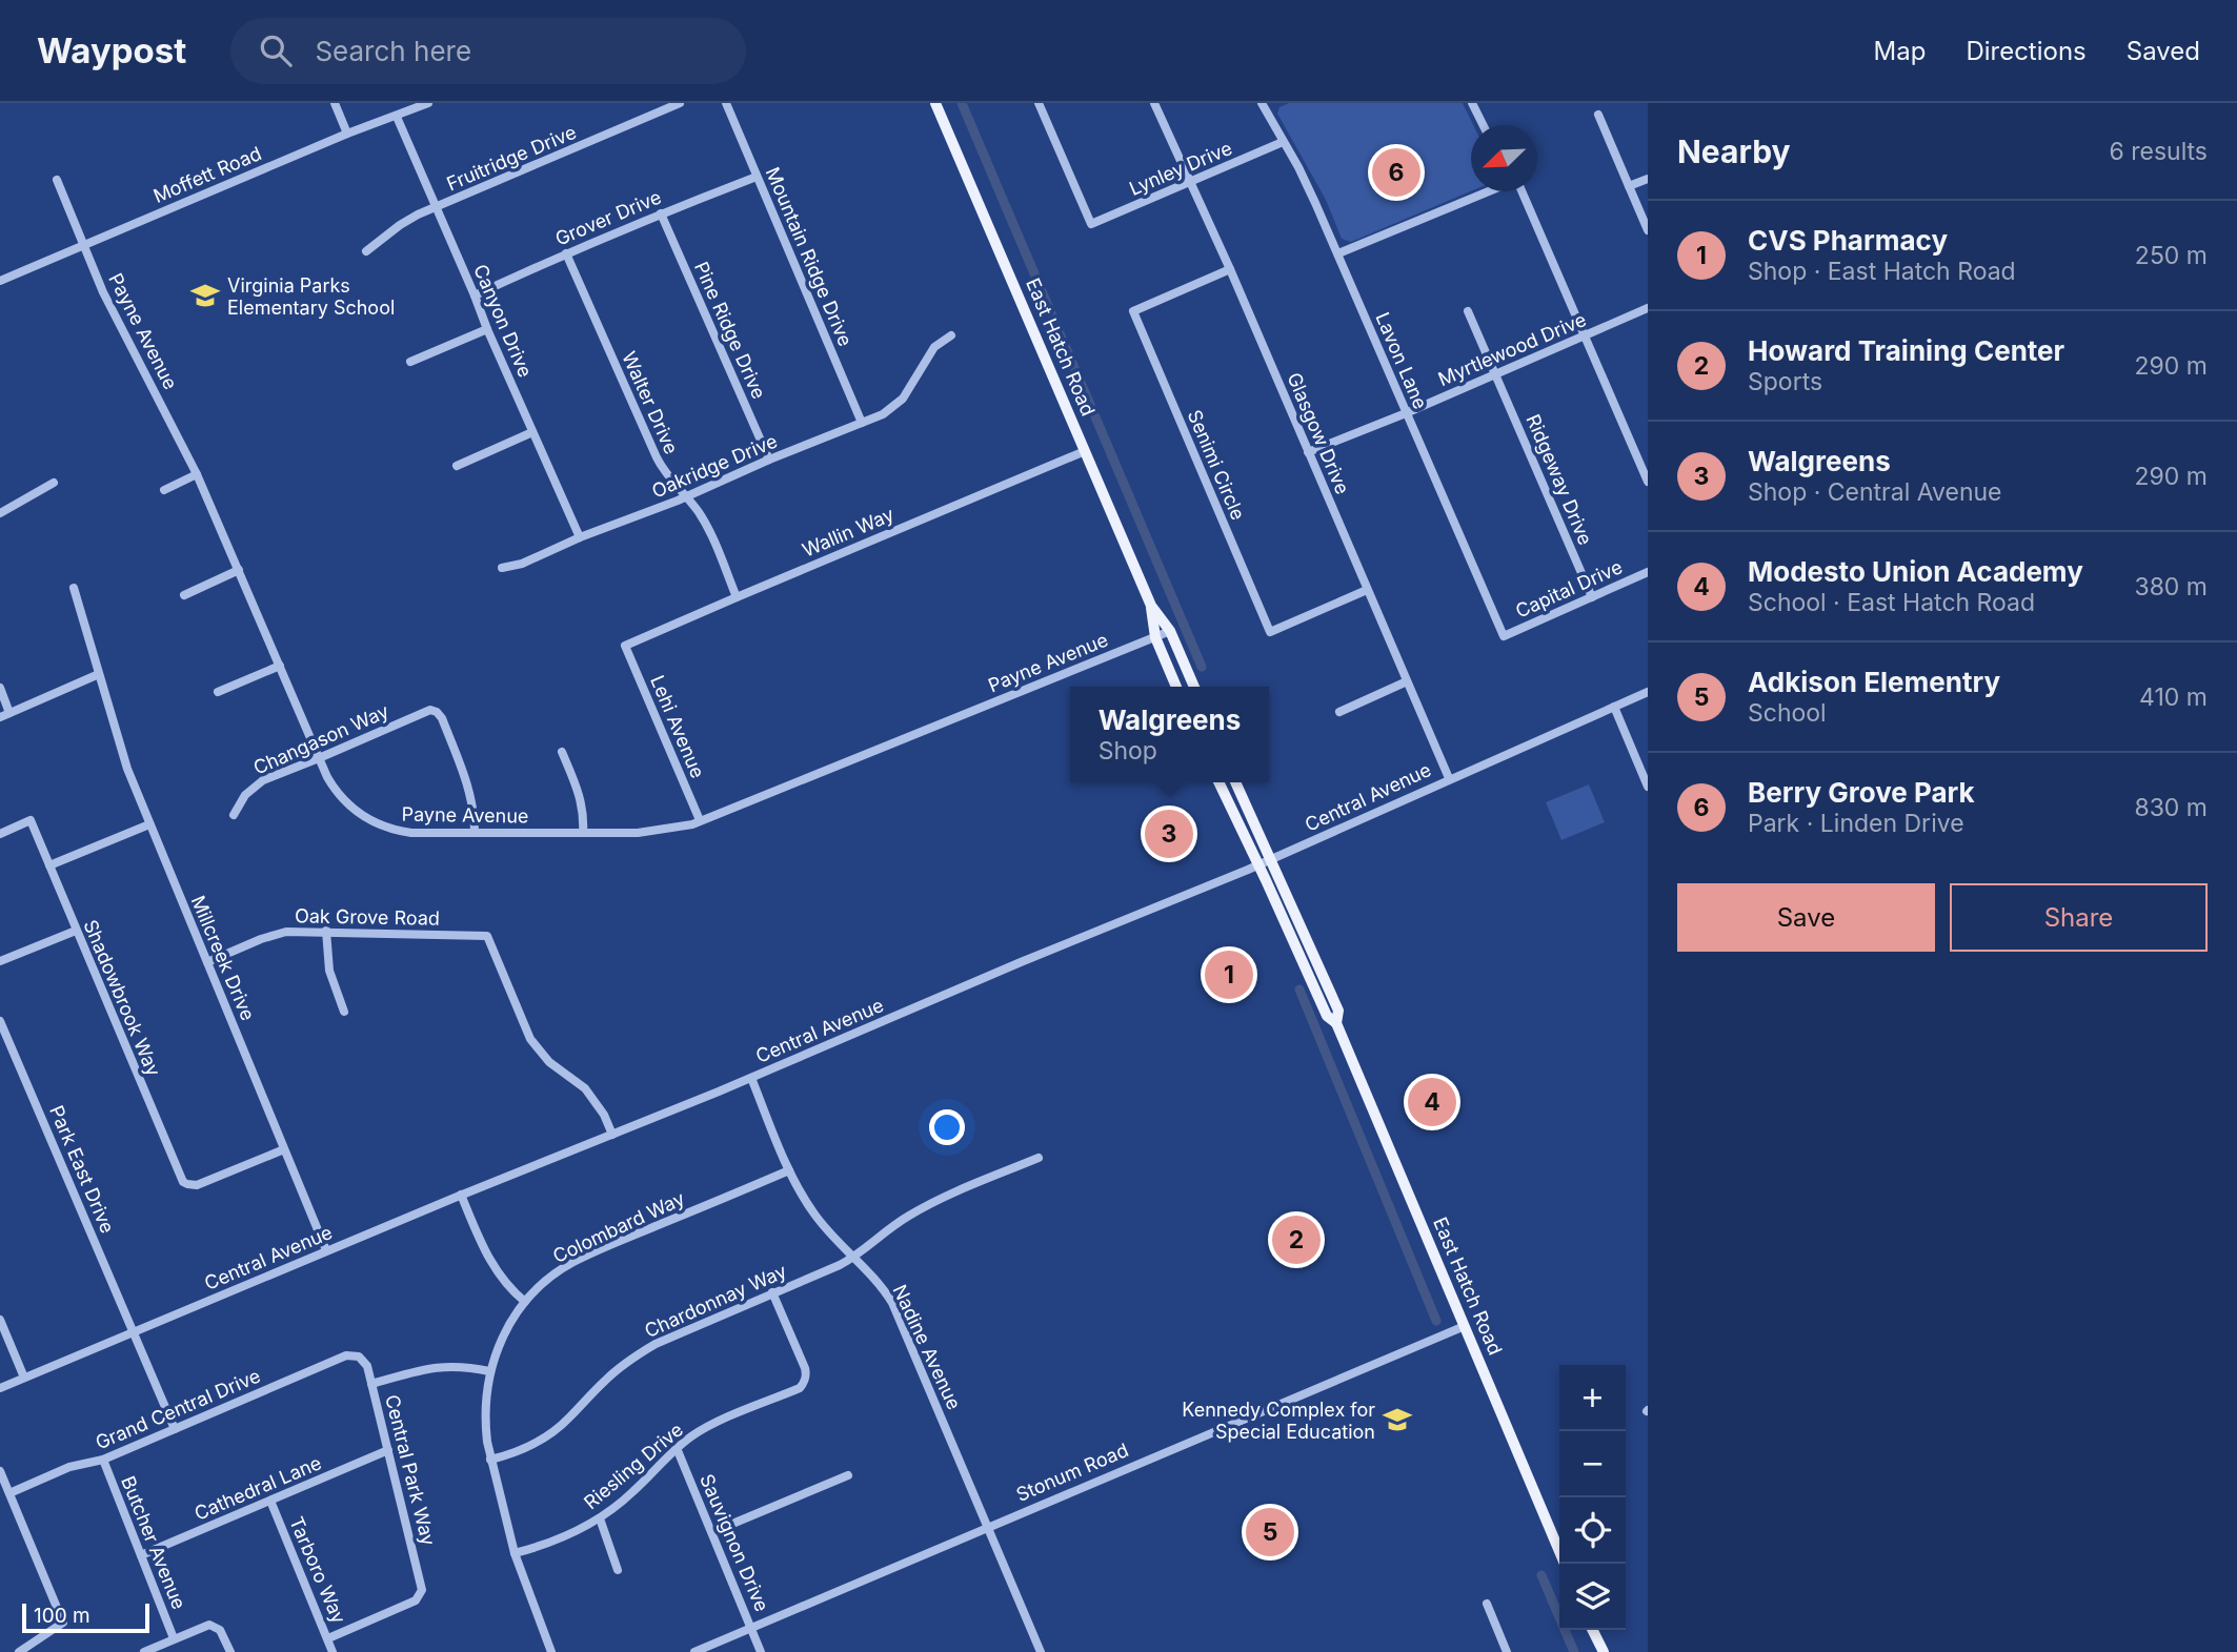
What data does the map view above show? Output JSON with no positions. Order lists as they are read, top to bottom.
{
  "streets": {
    "main road": ["East Hatch Road"],
    "street": [
      "Fruitridge Drive",
      "Lynley Drive",
      "Moffett Road",
      "Grover Drive",
      "Mountain Ridge Drive",
      "Canyon Drive",
      "Pine Ridge Drive",
      "Payne Avenue",
      "Myrtlewood Drive",
      "Lavon Lane",
      "Walter Drive",
      "Glasgow Drive",
      "Senimi Circle",
      "Oakridge Drive",
      "Ridgeway Drive",
      "Wallin Way",
      "Capital Drive",
      "Lehi Avenue",
      "Changason Way",
      "Central Avenue",
      "Oak Grove Road",
      "Millcreek Drive",
      "Shadowbrook Way",
      "Park East Drive",
      "Colombard Way",
      "Chardonnay Way",
      "Nadine Avenue",
      "Grand Central Drive",
      "Riesling Drive",
      "Central Park Way",
      "Stonum Road",
      "Cathedral Lane",
      "Butcher Avenue",
      "Sauvignon Drive",
      "Tarboro Way"
    ]
  },
  "crossings": [
    ["Fruitridge Drive", "Canyon Drive"],
    ["Lynley Drive", "Lavon Lane"],
    ["Lynley Drive", "Glasgow Drive"],
    ["Moffett Road", "Canyon Drive"],
    ["Moffett Road", "Payne Avenue"],
    ["Grover Drive", "Mountain Ridge Drive"],
    ["Grover Drive", "Canyon Drive"],
    ["Grover Drive", "Pine Ridge Drive"],
    ["Grover Drive", "Walter Drive"],
    ["Mountain Ridge Drive", "Oakridge Drive"],
    ["Canyon Drive", "Oakridge Drive"],
    ["Pine Ridge Drive", "Oakridge Drive"],
    ["Payne Avenue", "East Hatch Road"],
    ["Payne Avenue", "Lehi Avenue"],
    ["Payne Avenue", "Changason Way"],
    ["East Hatch Road", "Wallin Way"],
    ["East Hatch Road", "Central Avenue"],
    ["East Hatch Road", "Stonum Road"],
    ["Myrtlewood Drive", "Lavon Lane"],
    ["Myrtlewood Drive", "Glasgow Drive"],
    ["Myrtlewood Drive", "Ridgeway Drive"],
    ["Lavon Lane", "Capital Drive"],
    ["Walter Drive", "Oakridge Drive"],
    ["Walter Drive", "Wallin Way"],
    ["Glasgow Drive", "Senimi Circle"],
    ["Glasgow Drive", "Central Avenue"],
    ["Ridgeway Drive", "Capital Drive"],
    ["Wallin Way", "Lehi Avenue"],
    ["Central Avenue", "Oak Grove Road"],
    ["Central Avenue", "Millcreek Drive"],
    ["Central Avenue", "Park East Drive"],
    ["Central Avenue", "Nadine Avenue"],
    ["Oak Grove Road", "Millcreek Drive"],
    ["Millcreek Drive", "Shadowbrook Way"],
    ["Park East Drive", "Grand Central Drive"],
    ["Colombard Way", "Chardonnay Way"],
    ["Colombard Way", "Nadine Avenue"],
    ["Colombard Way", "Riesling Drive"],
    ["Chardonnay Way", "Nadine Avenue"],
    ["Chardonnay Way", "Riesling Drive"],
    ["Nadine Avenue", "Stonum Road"],
    ["Grand Central Drive", "Central Park Way"],
    ["Grand Central Drive", "Butcher Avenue"],
    ["Riesling Drive", "Sauvignon Drive"],
    ["Central Park Way", "Cathedral Lane"],
    ["Central Park Way", "Tarboro Way"],
    ["Stonum Road", "Sauvignon Drive"],
    ["Cathedral Lane", "Butcher Avenue"],
    ["Cathedral Lane", "Tarboro Way"]
  ],
  "places": {
    "school or university": ["Virginia Parks Elementary School", "Kennedy Complex for Special Education"]
  },
  "scale_bar": "100 m",
  "north": "bottom left",
  "page": {
    "header": "Waypost",
    "search": "Search here",
    "nav": ["Map", "Directions", "Saved"],
    "heading": ["Nearby", "6 results"],
    "pins": [
      "6",
      "3",
      "1",
      "4",
      "2",
      "5"
    ],
    "list": [
      {
        "mark": "1",
        "name": "CVS Pharmacy",
        "note": "Shop · East Hatch Road",
        "value": "250 m"
      },
      {
        "mark": "2",
        "name": "Howard Training Center",
        "note": "Sports",
        "value": "290 m"
      },
      {
        "mark": "3",
        "name": "Walgreens",
        "note": "Shop · Central Avenue",
        "value": "290 m"
      },
      {
        "mark": "4",
        "name": "Modesto Union Academy",
        "note": "School · East Hatch Road",
        "value": "380 m"
      },
      {
        "mark": "5",
        "name": "Adkison Elementry",
        "note": "School",
        "value": "410 m"
      },
      {
        "mark": "6",
        "name": "Berry Grove Park",
        "note": "Park · Linden Drive",
        "value": "830 m"
      }
    ],
    "popup": ["Walgreens", "Shop"],
    "buttons": ["Save", "Share"],
    "map_buttons": ["+", "−"],
    "scale": "100 m"
  }
}
